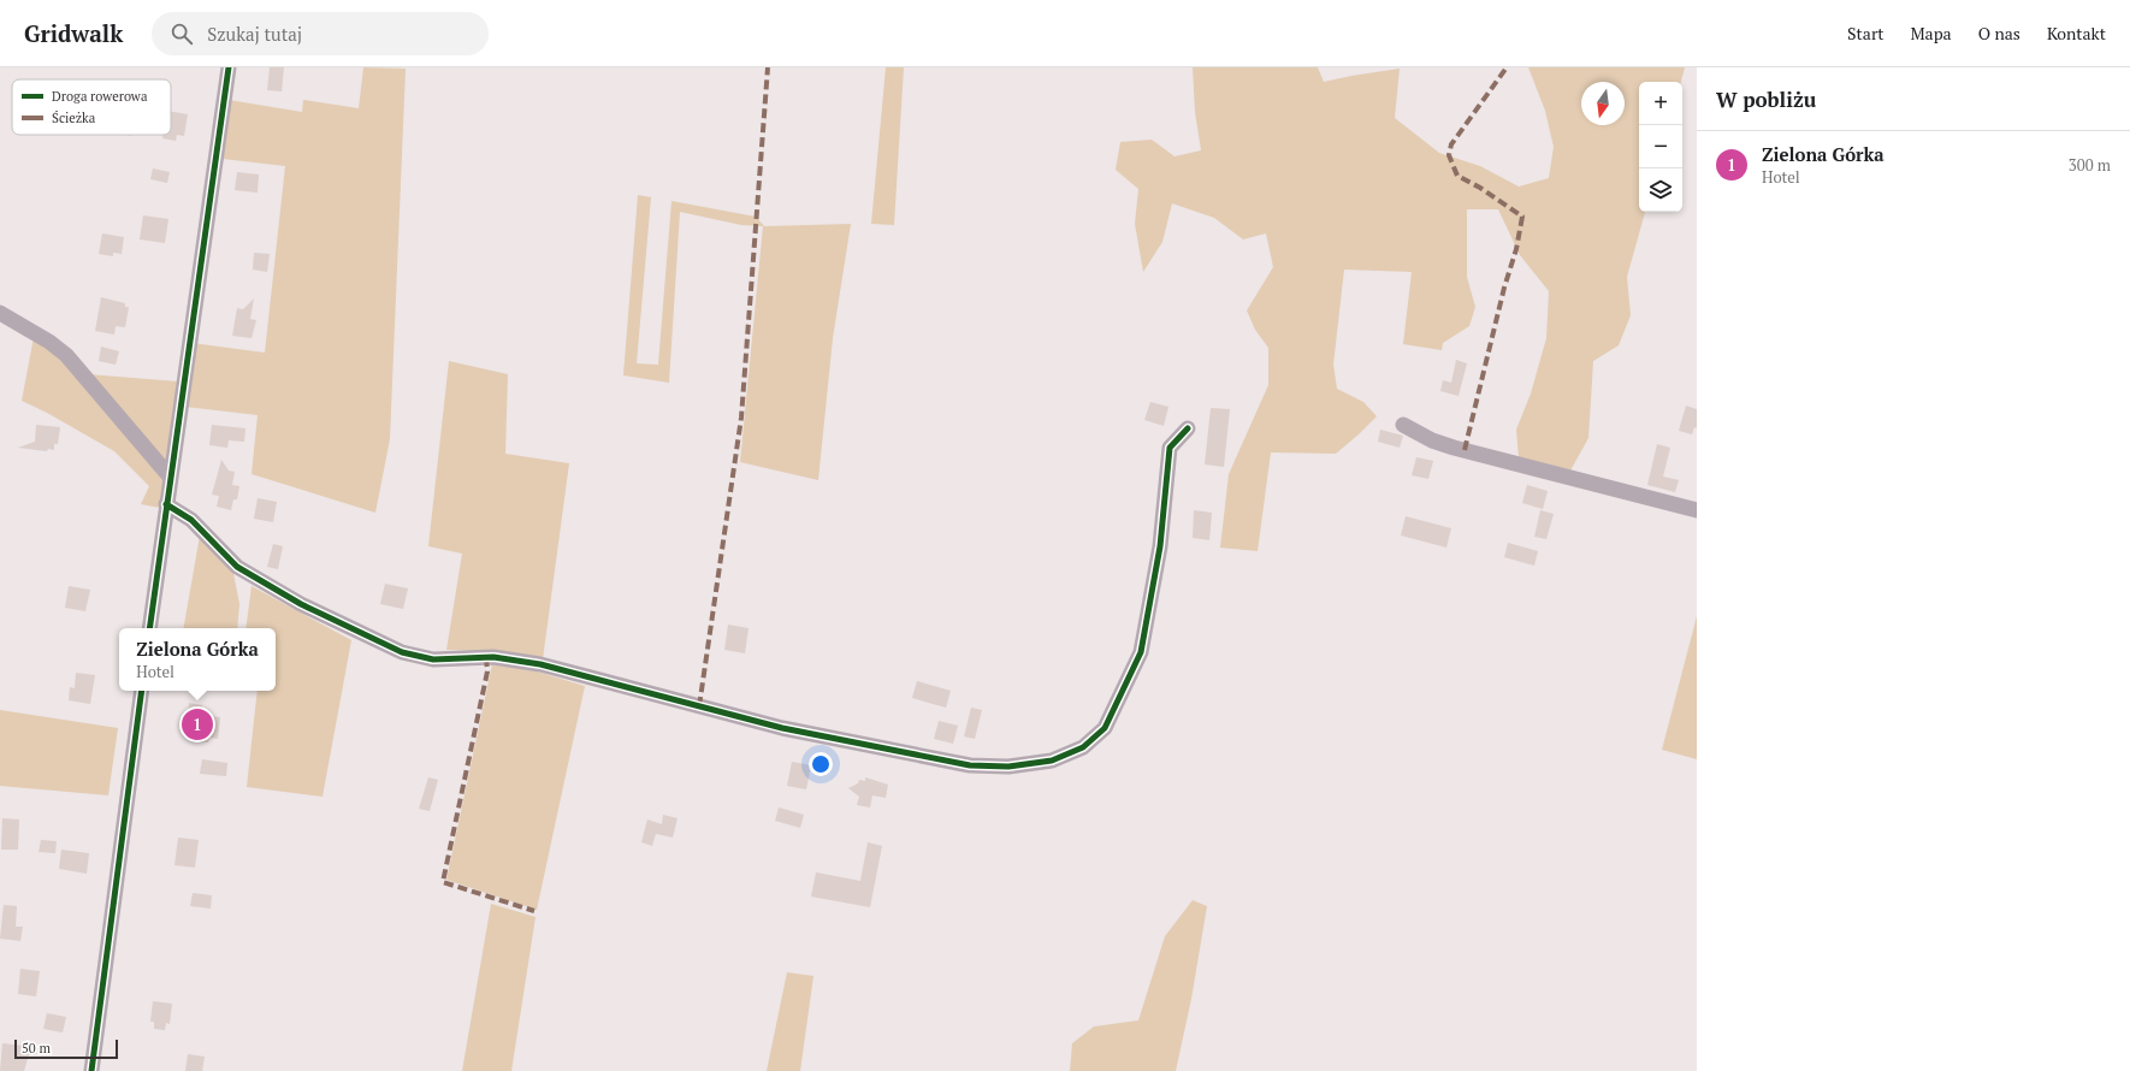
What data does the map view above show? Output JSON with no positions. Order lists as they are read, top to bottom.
{
  "legend": ["Droga rowerowa", "Ścieżka"],
  "scale_bar": "50 m",
  "north": "bottom",
  "page": {
    "header": "Gridwalk",
    "search": "Szukaj tutaj",
    "nav": [
      "Start",
      "Mapa",
      "O nas",
      "Kontakt"
    ],
    "heading": "W pobliżu",
    "map_buttons": ["+", "−"],
    "list": [
      {
        "mark": "1",
        "name": "Zielona Górka",
        "note": "Hotel",
        "value": "300 m"
      }
    ],
    "popup": ["Zielona Górka", "Hotel"],
    "pins": "1",
    "scale": "50 m"
  }
}
